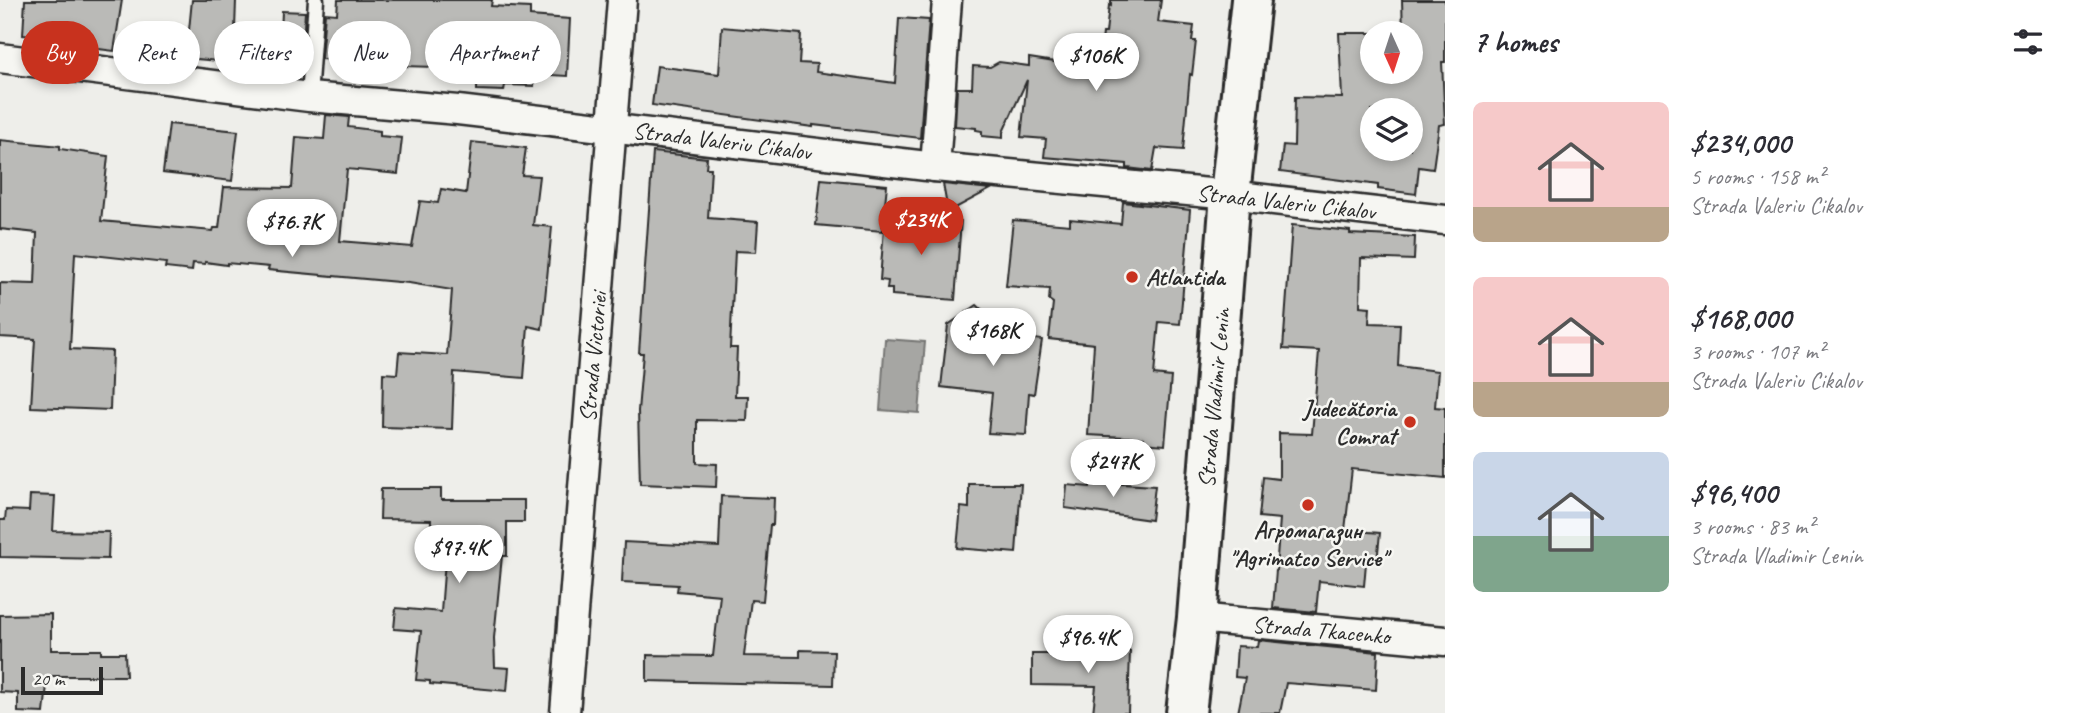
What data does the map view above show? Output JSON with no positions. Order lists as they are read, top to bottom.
{
  "streets": {
    "main road": ["Strada Vladimir Lenin"],
    "street": ["Strada Valeriu Cikalov", "Strada Victoriei", "Strada Tkacenko"]
  },
  "crossings": [
    ["Strada Valeriu Cikalov", "Strada Victoriei"],
    ["Strada Valeriu Cikalov", "Strada Vladimir Lenin"],
    ["Strada Vladimir Lenin", "Strada Tkacenko"]
  ],
  "places": ["Atlantida", "Judecătoria Comrat", "Агромагазин \"Agrimatco Service\""],
  "scale_bar": "20 m",
  "north": "bottom",
  "page": {
    "heading": "7 homes",
    "chip": [
      "Buy",
      "Rent",
      "Filters",
      "New",
      "Apartment"
    ],
    "price": [
      "$106K",
      "$234K",
      "$76.7K",
      "$168K",
      "$247K",
      "$97.4K",
      "$96.4K"
    ],
    "list": [
      {
        "name": "$234,000",
        "note": "5 rooms · 158 m² · Strada Valeriu Cikalov"
      },
      {
        "name": "$168,000",
        "note": "3 rooms · 107 m² · Strada Valeriu Cikalov"
      },
      {
        "name": "$96,400",
        "note": "3 rooms · 83 m² · Strada Vladimir Lenin"
      }
    ],
    "scale": "20 m"
  }
}
